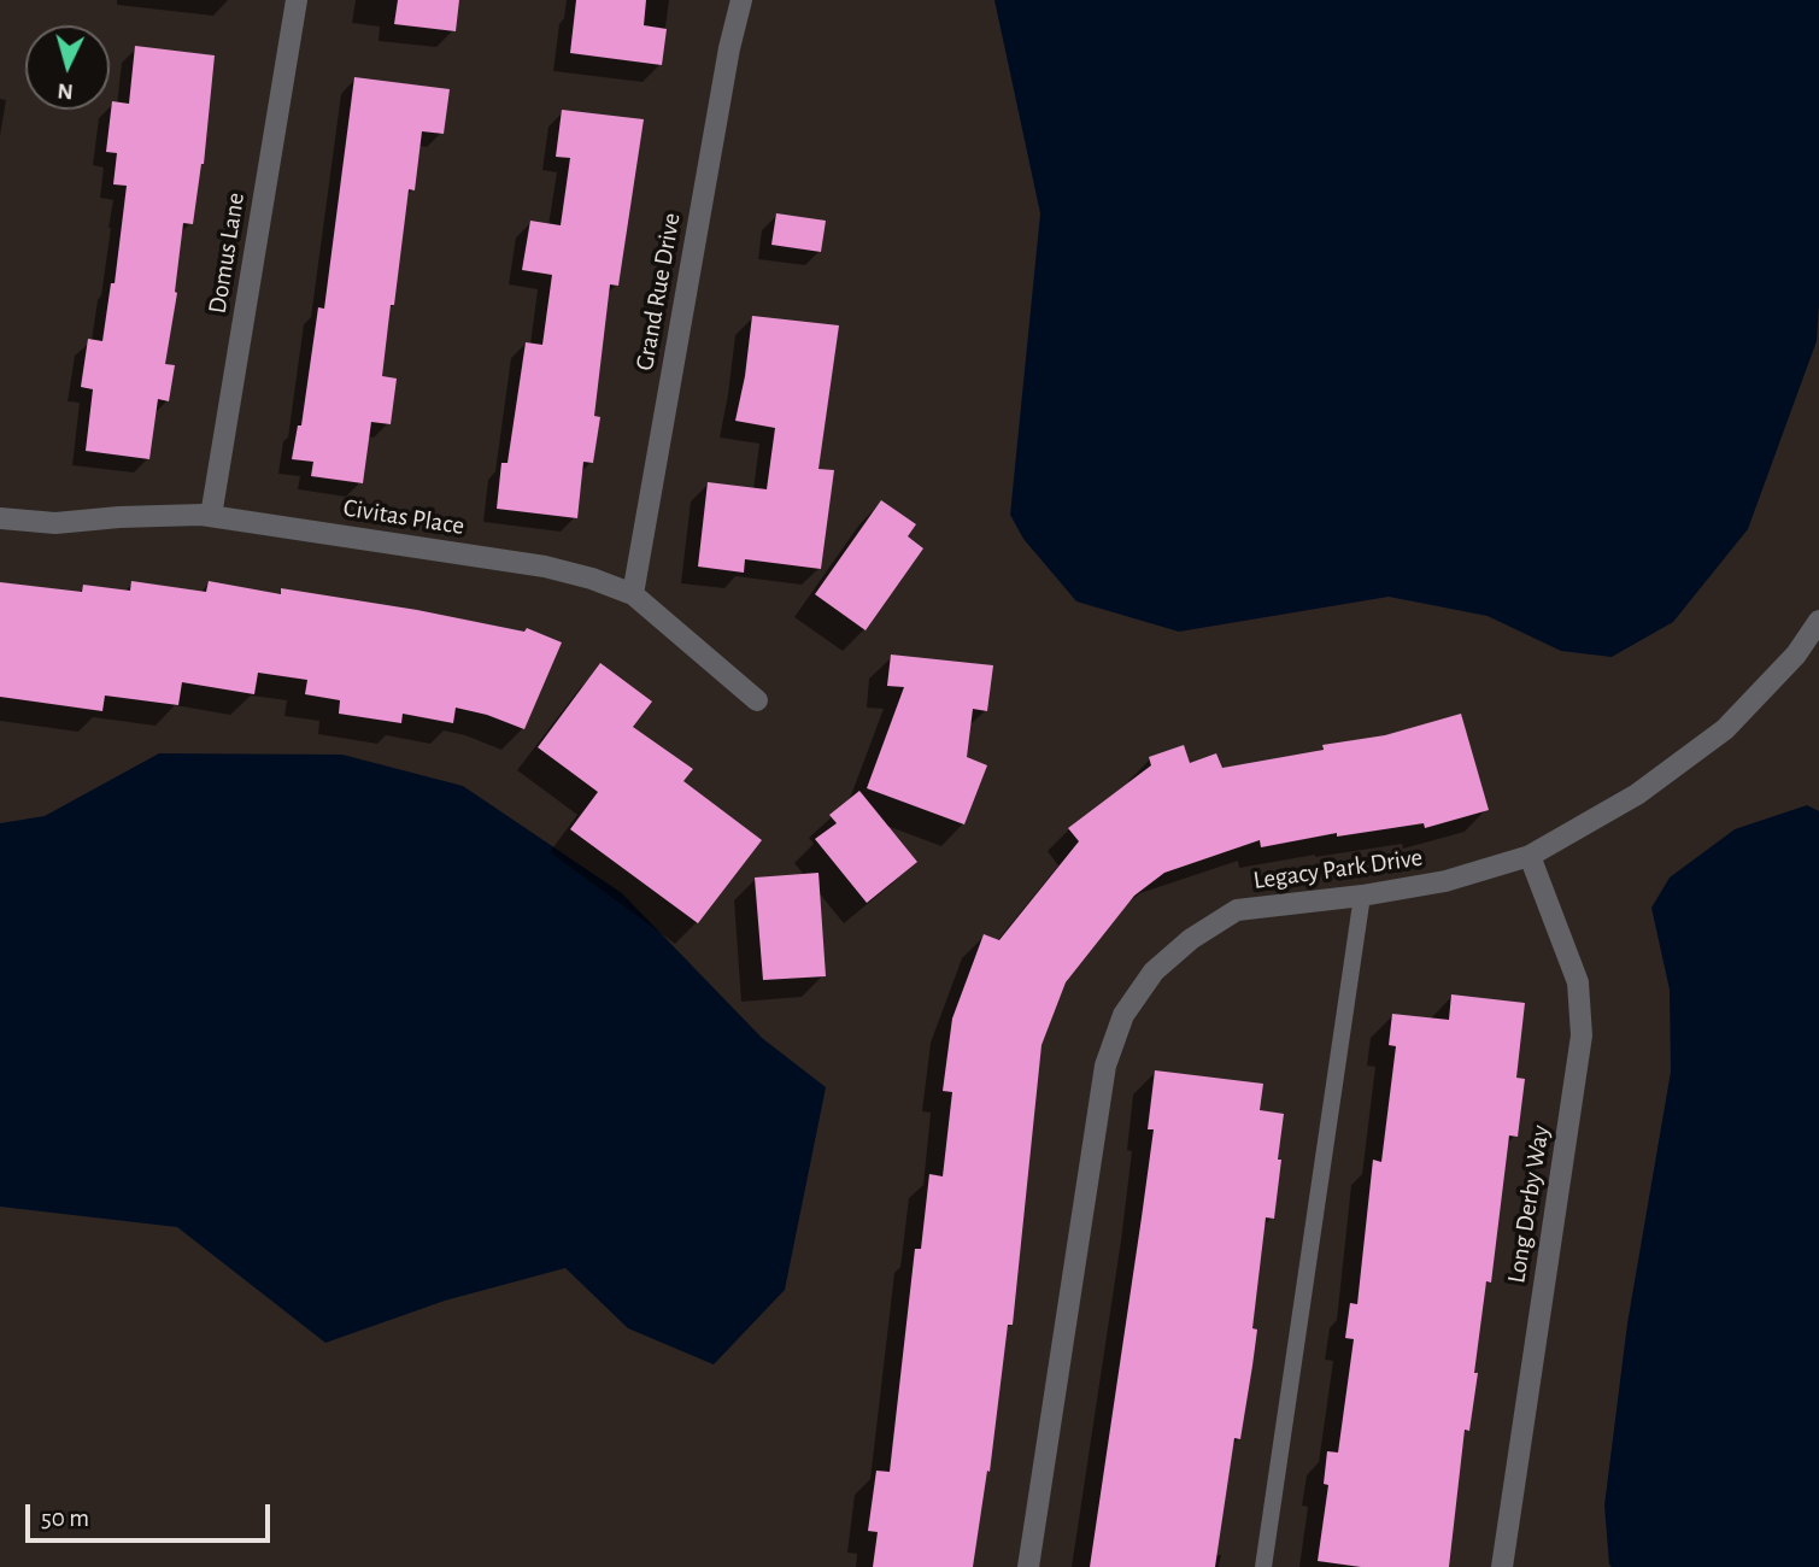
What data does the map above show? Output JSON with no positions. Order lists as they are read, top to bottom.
{
  "streets": {
    "street": [
      "Domus Lane",
      "Grand Rue Drive",
      "Civitas Place",
      "Legacy Park Drive",
      "Long Derby Way"
    ]
  },
  "crossings": [
    ["Domus Lane", "Civitas Place"],
    ["Grand Rue Drive", "Civitas Place"],
    ["Legacy Park Drive", "Long Derby Way"]
  ],
  "scale_bar": "50 m",
  "north": "bottom"
}
